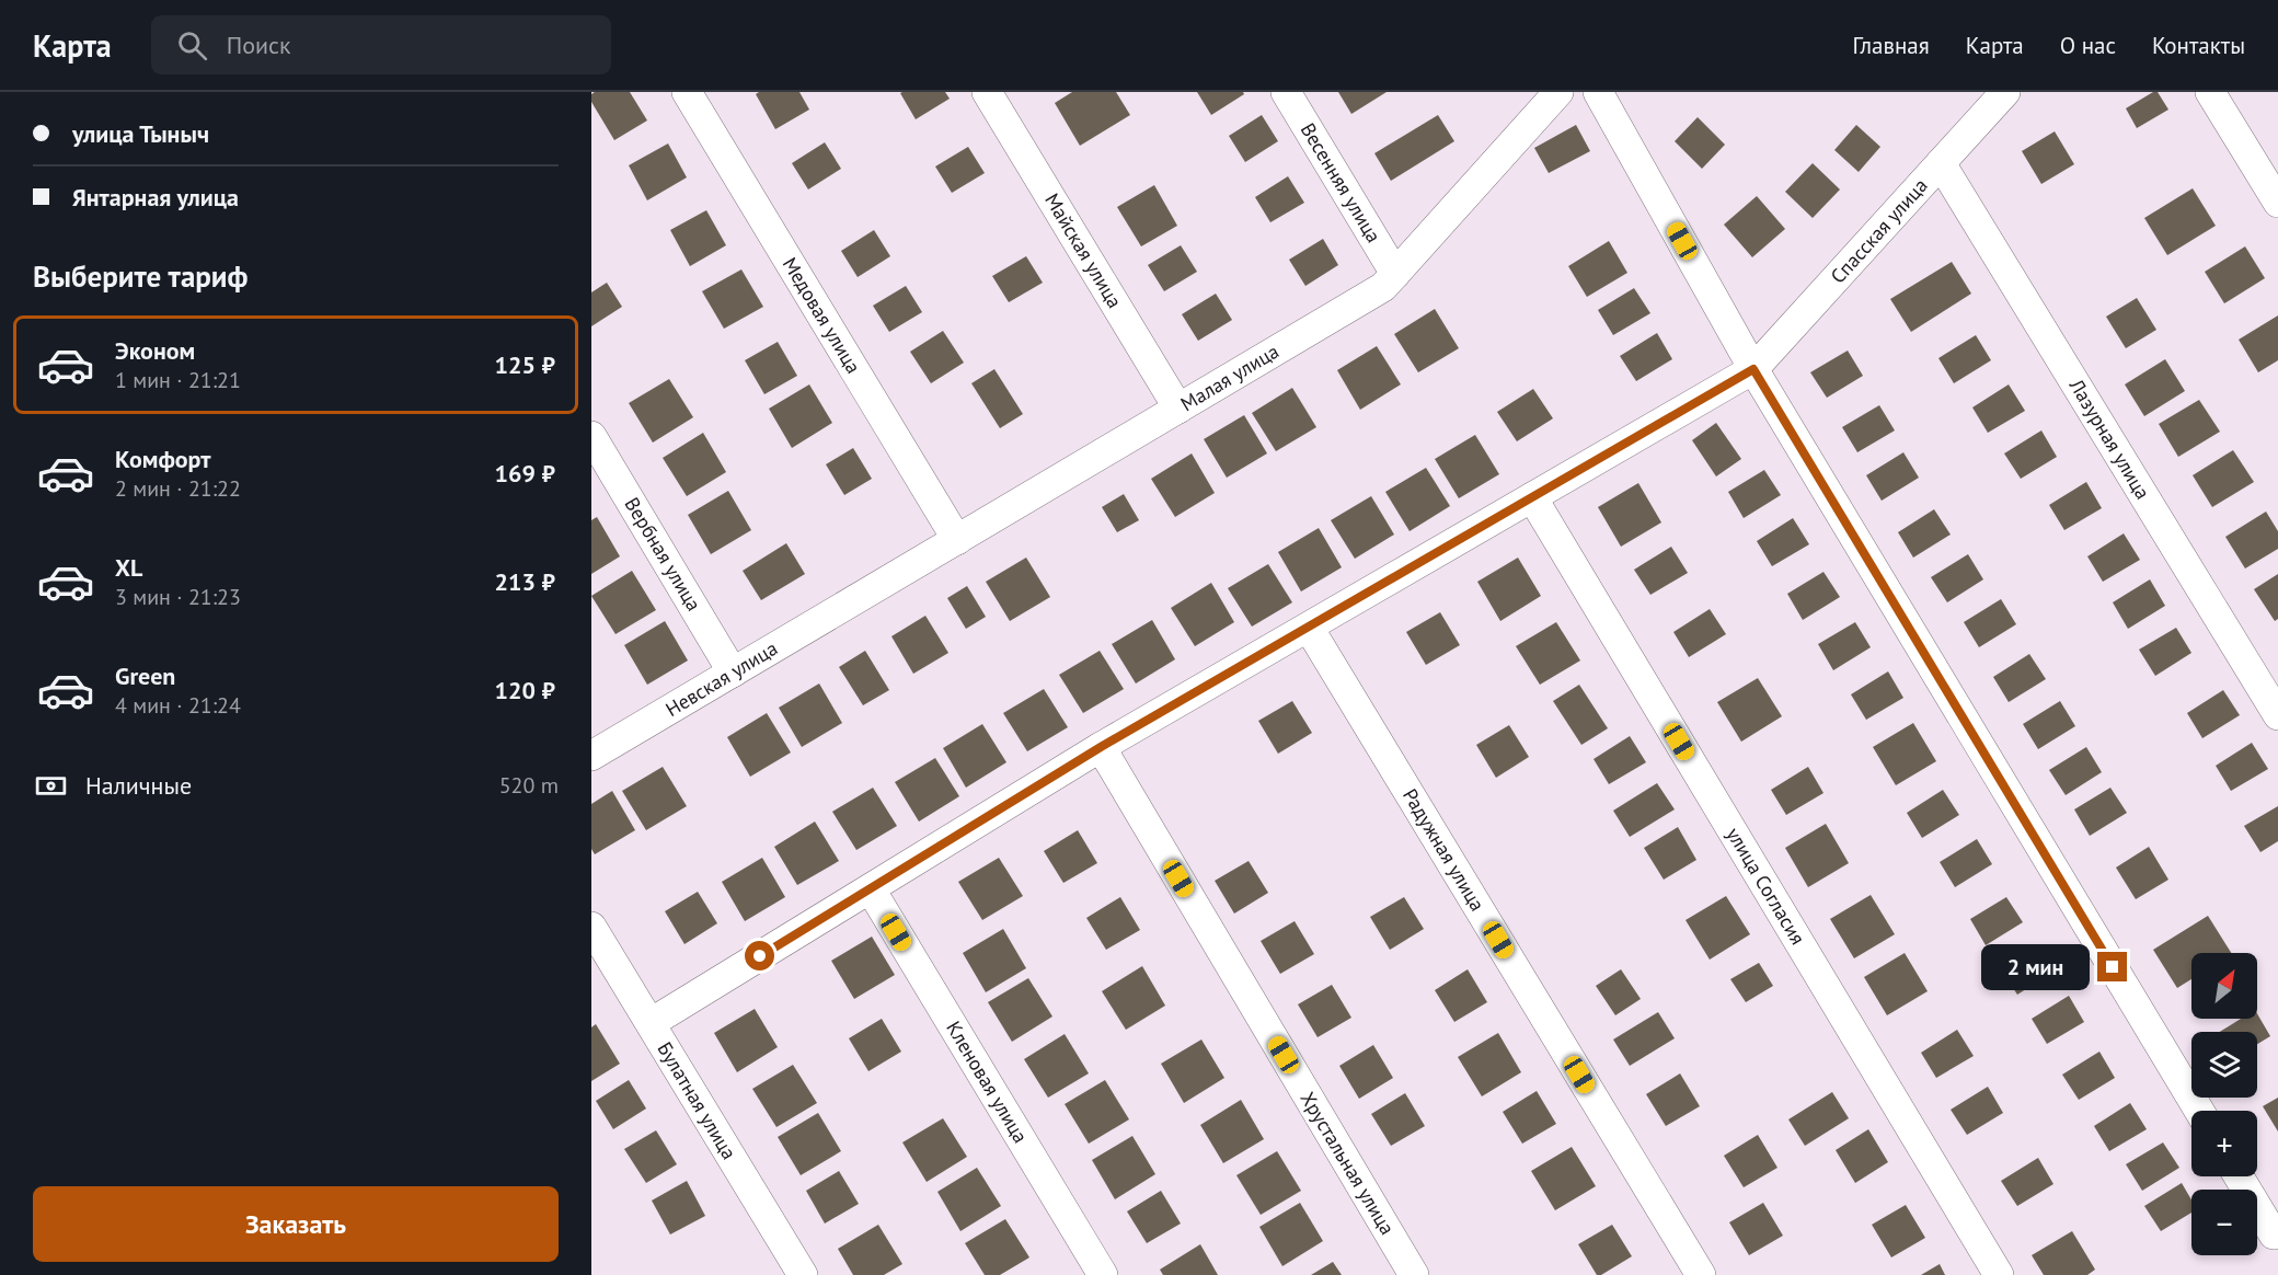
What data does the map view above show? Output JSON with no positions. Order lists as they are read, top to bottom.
{
  "streets": {
    "street": [
      "Весенняя улица",
      "Спасская улица",
      "Майская улица",
      "Медовая улица",
      "Малая улица",
      "Лазурная улица",
      "Вербная улица",
      "Невская улица",
      "Радужная улица",
      "улица Согласия",
      "Кленовая улица",
      "Булатная улица",
      "Хрустальная улица"
    ]
  },
  "crossings": [
    ["Весенняя улица", "Малая улица"],
    ["Спасская улица", "Лазурная улица"],
    ["Майская улица", "Малая улица"],
    ["Медовая улица", "Малая улица"],
    ["Малая улица", "Невская улица"],
    ["Вербная улица", "Невская улица"]
  ],
  "north": "top right",
  "page": {
    "header": "Карта",
    "search": "Поиск",
    "nav": [
      "Главная",
      "Карта",
      "О нас",
      "Контакты"
    ],
    "banner": ["улица Тыныч", "Янтарная улица"],
    "heading": "Выберите тариф",
    "list": [
      {
        "name": "Эконом",
        "note": "1 мин · 21:21",
        "value": "125 ₽"
      },
      {
        "name": "Комфорт",
        "note": "2 мин · 21:22",
        "value": "169 ₽"
      },
      {
        "name": "XL",
        "note": "3 мин · 21:23",
        "value": "213 ₽"
      },
      {
        "name": "Green",
        "note": "4 мин · 21:24",
        "value": "120 ₽"
      }
    ],
    "pay": ["Наличные", "520 m"],
    "bubble": "2 мин",
    "map_buttons": ["+", "−"],
    "buttons": "Заказать"
  }
}
